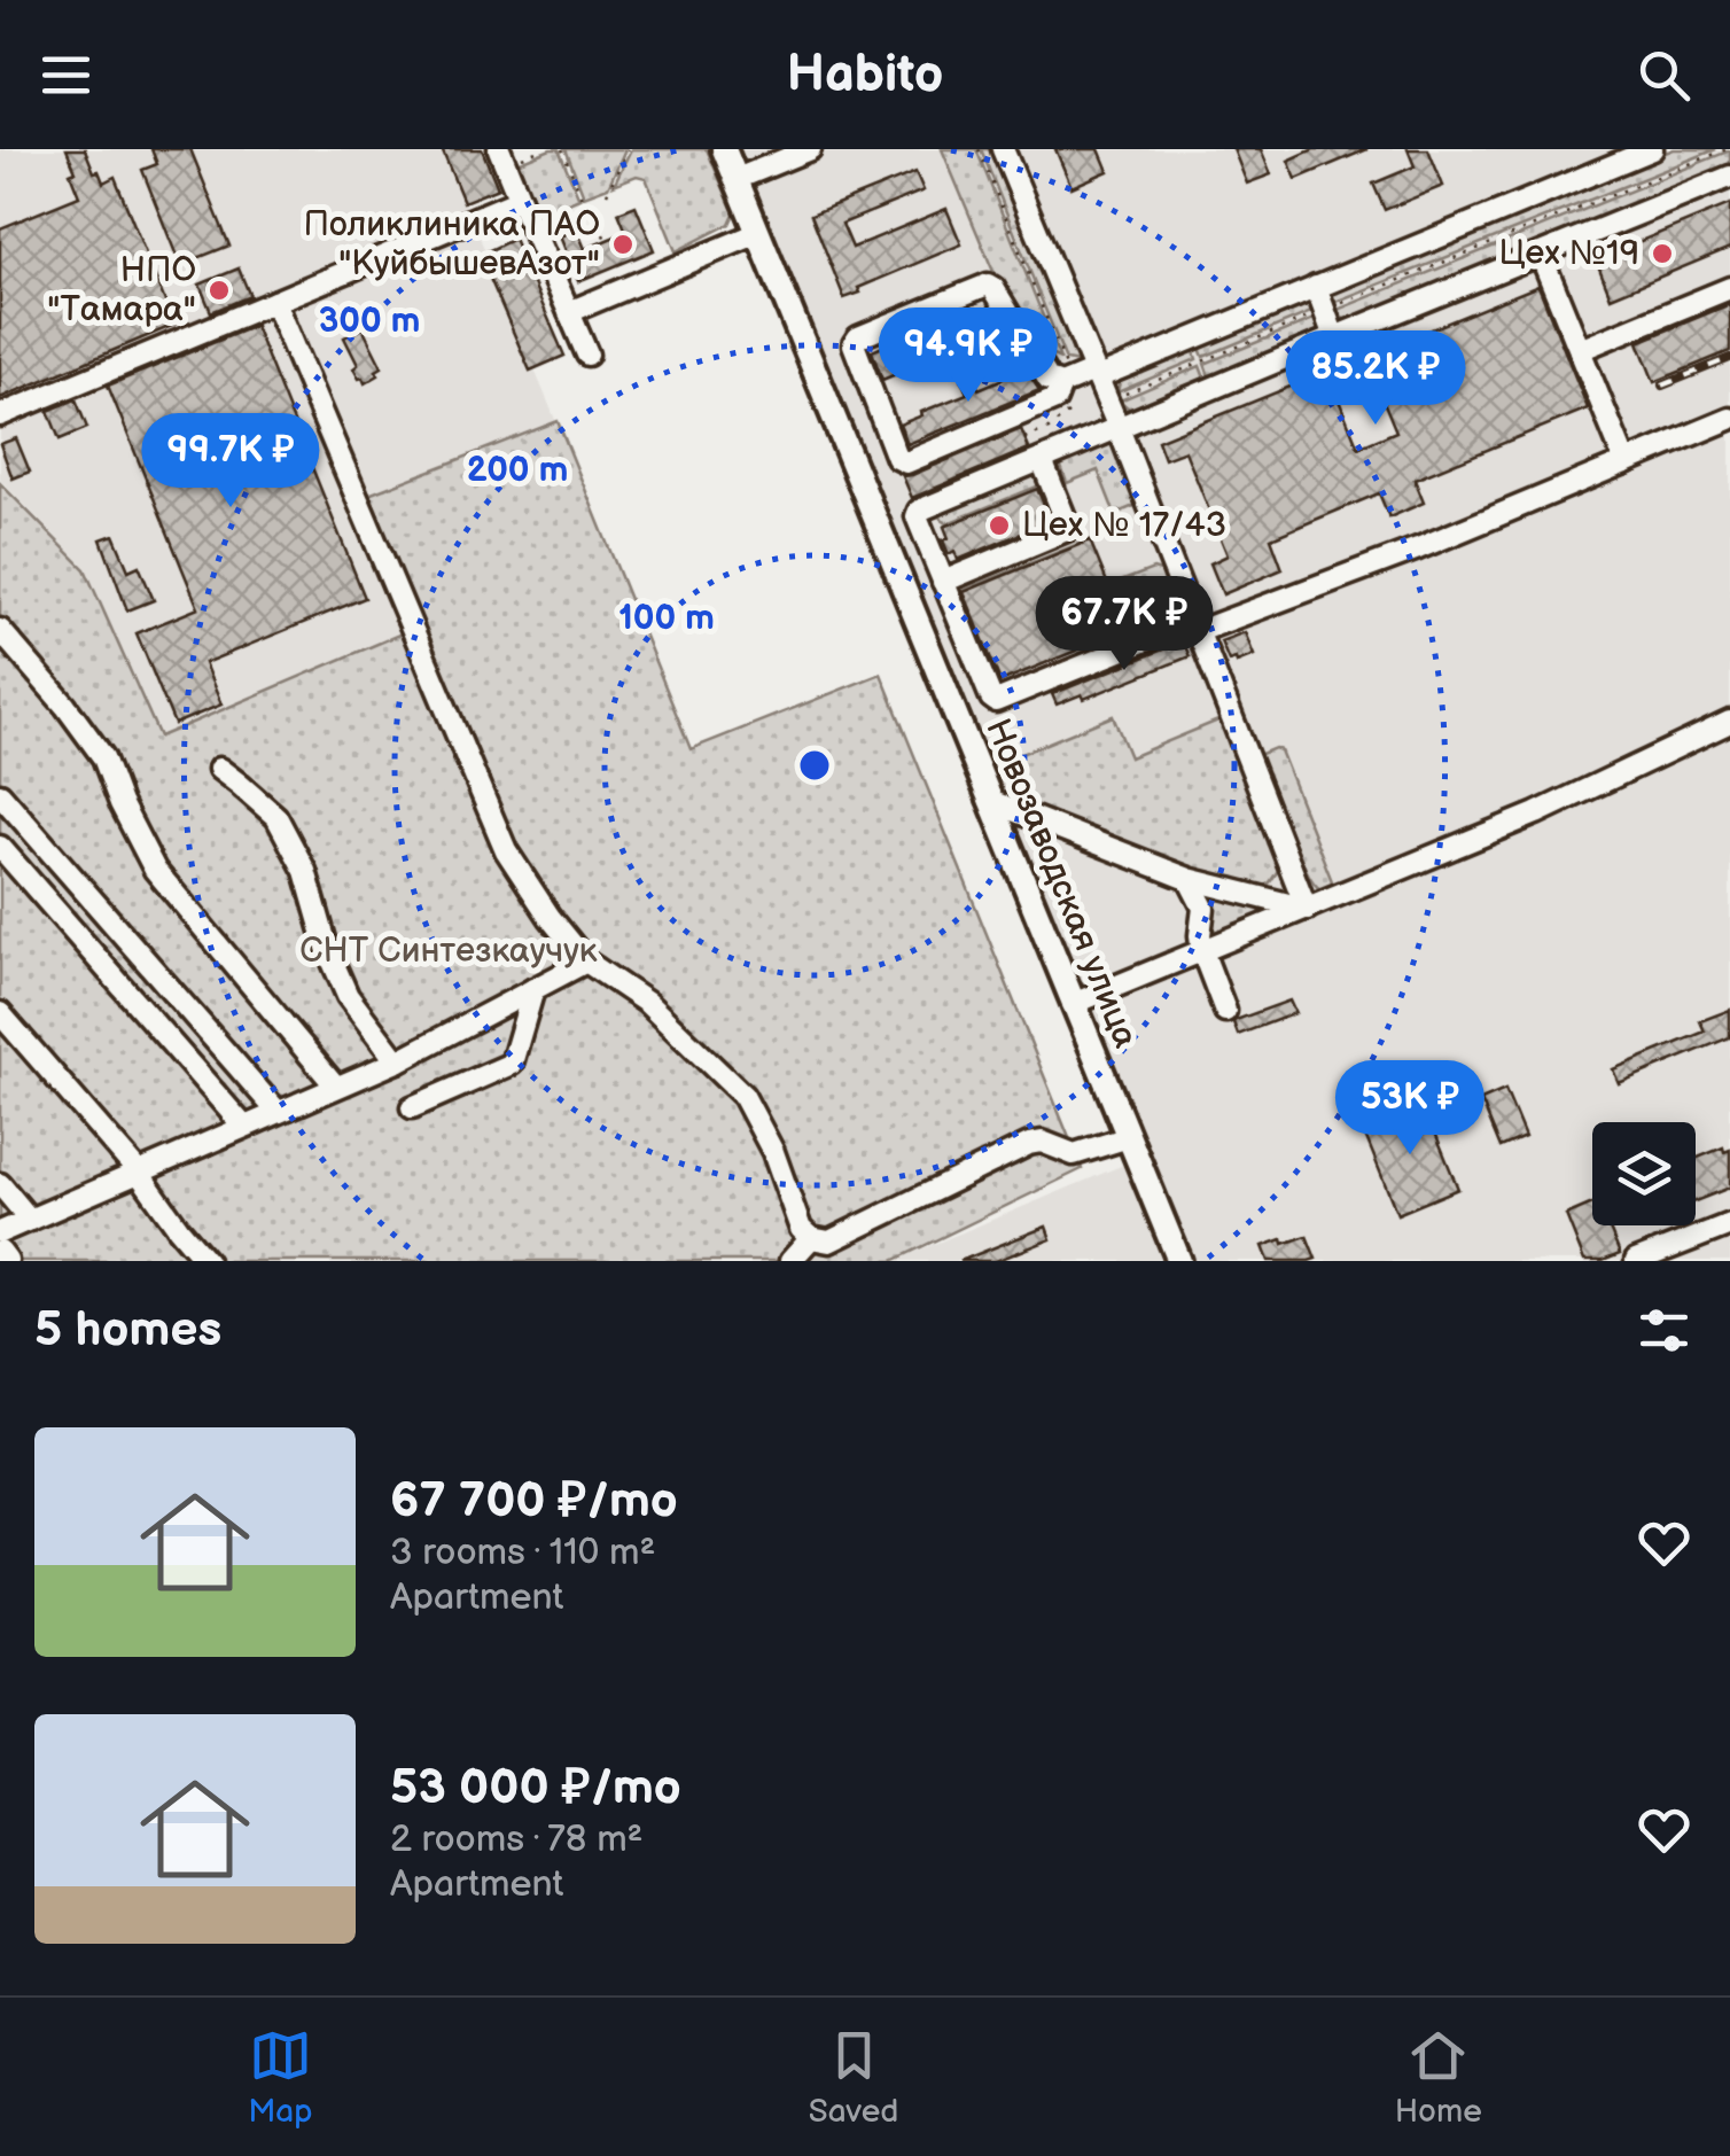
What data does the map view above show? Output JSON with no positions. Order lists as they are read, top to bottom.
{
  "streets": {
    "main road": ["Новозаводская улица"]
  },
  "parks": ["СНТ Синтезкаучук"],
  "places": [
    "Поликлиника ПАО \"КуйбышевАзот\"",
    "Цех №19",
    "НПО \"Тамара\"",
    "Цех № 17/43"
  ],
  "page": {
    "header": "Habito",
    "price": [
      "94.9K ₽",
      "85.2K ₽",
      "99.7K ₽",
      "67.7K ₽",
      "53K ₽"
    ],
    "heading": "5 homes",
    "list": [
      {
        "name": "67 700 ₽/mo",
        "note": "3 rooms · 110 m² · Apartment"
      },
      {
        "name": "53 000 ₽/mo",
        "note": "2 rooms · 78 m² · Apartment"
      }
    ],
    "tabs": ["Map", "Saved", "Home"]
  },
  "rings": ["300 m", "200 m", "100 m"]
}
